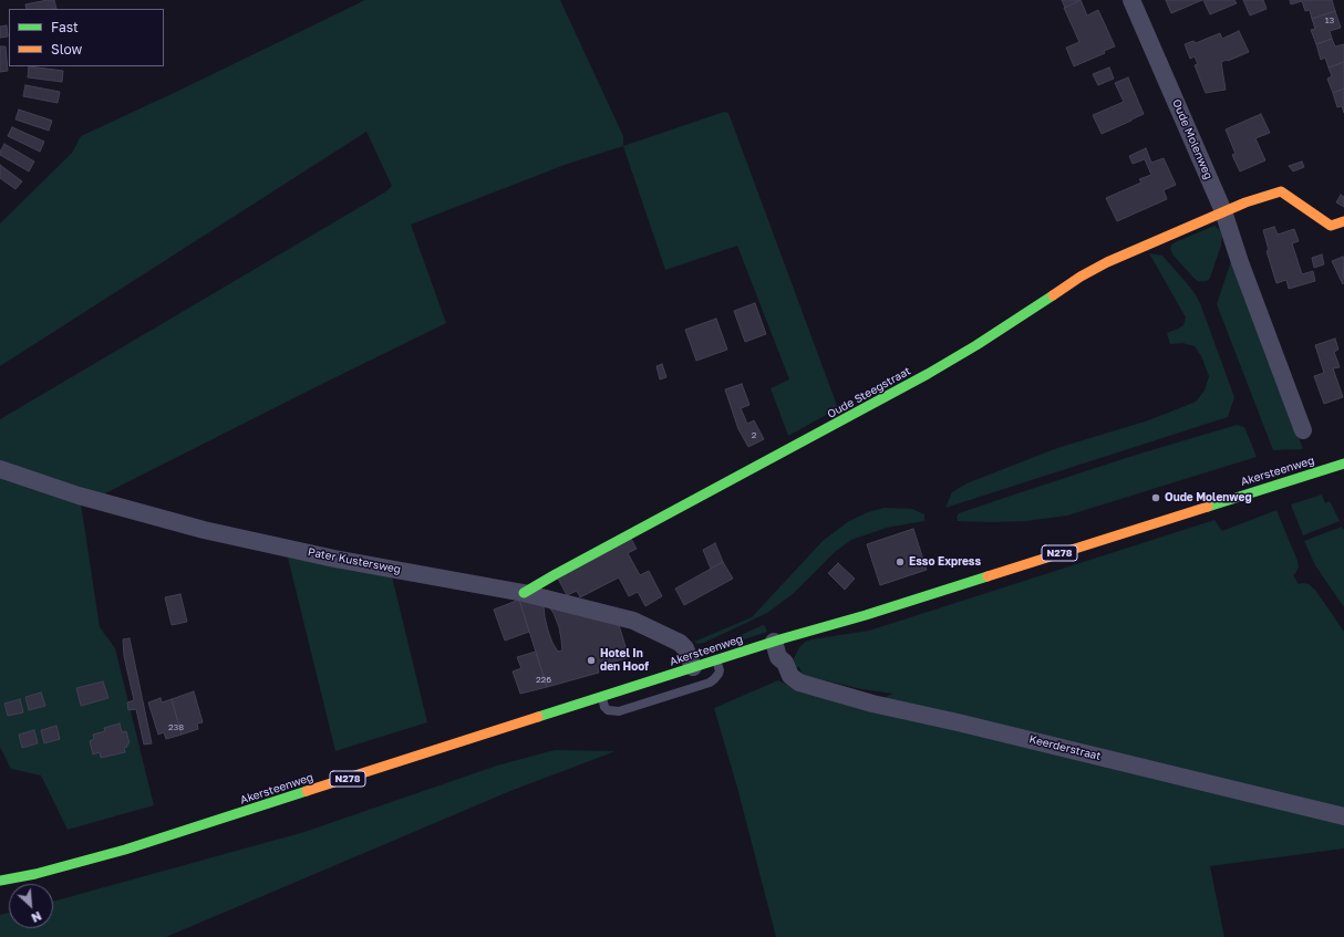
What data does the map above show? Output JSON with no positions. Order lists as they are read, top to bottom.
{
  "streets": {
    "main road": ["Oude Steegstraat", "Akersteenweg", "N278"],
    "street": ["Oude Molenweg", "Pater Kustersweg", "Keerderstraat"]
  },
  "crossings": [
    ["Oude Molenweg", "Oude Steegstraat"],
    ["Oude Steegstraat", "Pater Kustersweg"],
    ["Akersteenweg", "Pater Kustersweg"],
    ["Akersteenweg", "Keerderstraat"]
  ],
  "places": ["Oude Molenweg", "Esso Express", "Hotel In den Hoof"],
  "house_numbers": [
    "13",
    "2",
    "226",
    "238"
  ],
  "legend": ["Fast", "Slow"],
  "north": "bottom right"
}
